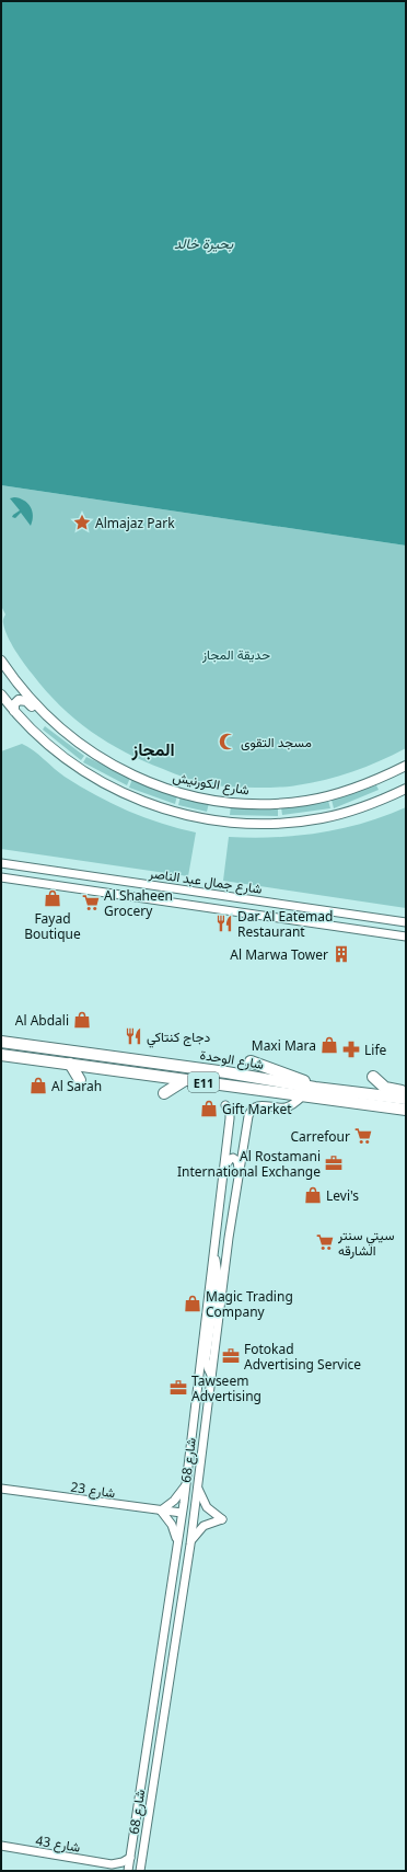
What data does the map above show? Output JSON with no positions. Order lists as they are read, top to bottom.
{
  "streets": {
    "highway": ["شارع الوحدة", "E11"],
    "main road": ["شارع الكورنيش"],
    "street": [
      "شارع جمال عبد الناصر",
      "شارع 68",
      "شارع 23",
      "شارع 43"
    ]
  },
  "crossings": [
    ["شارع الوحدة", "شارع 68"],
    ["شارع 68", "شارع 23"],
    ["شارع 68", "شارع 43"]
  ],
  "districts": ["المجاز"],
  "water": ["بحيرة خالد"],
  "parks": ["حديقة المجاز"],
  "places": {
    "place": ["Almajaz Park"],
    "mosque": ["مسجد التقوى"],
    "shop": [
      "Fayad Boutique",
      "Al Abdali",
      "Maxi Mara",
      "Al Sarah",
      "Gift Market",
      "Levi's",
      "Magic Trading Company"
    ],
    "supermarket": ["Al Shaheen Grocery", "Carrefour", "سيتي سنتر الشارقه"],
    "restaurant": ["Dar Al Eatemad Restaurant", "دجاج كنتاكي"],
    "building": ["Al Marwa Tower"],
    "pharmacy": ["Life"],
    "office": ["Al Rostamani International Exchange", "Fotokad Advertising Service", "Tawseem Advertising"]
  }
}
